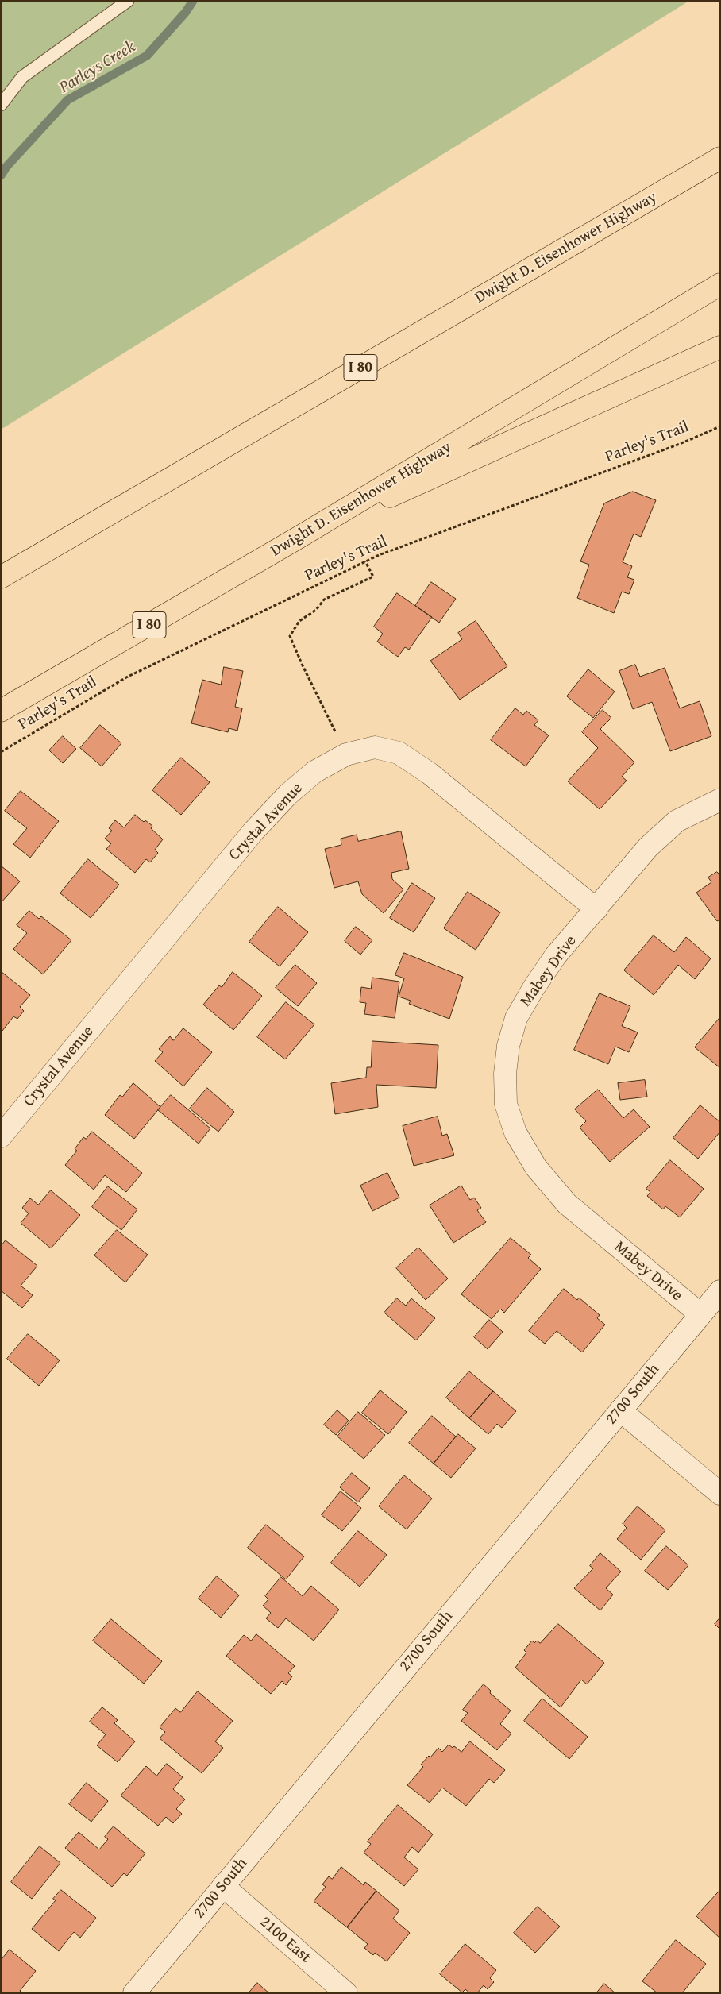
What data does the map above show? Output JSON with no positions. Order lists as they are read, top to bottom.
{
  "streets": {
    "highway": ["Dwight D. Eisenhower Highway", "I 80"],
    "street": [
      "Crystal Avenue",
      "Mabey Drive",
      "2700 South",
      "2100 East"
    ],
    "path": ["Parley's Trail"]
  },
  "crossings": [
    ["Crystal Avenue", "Mabey Drive"],
    ["Mabey Drive", "2700 South"],
    ["2700 South", "2100 East"]
  ],
  "water": ["Parleys Creek"]
}
